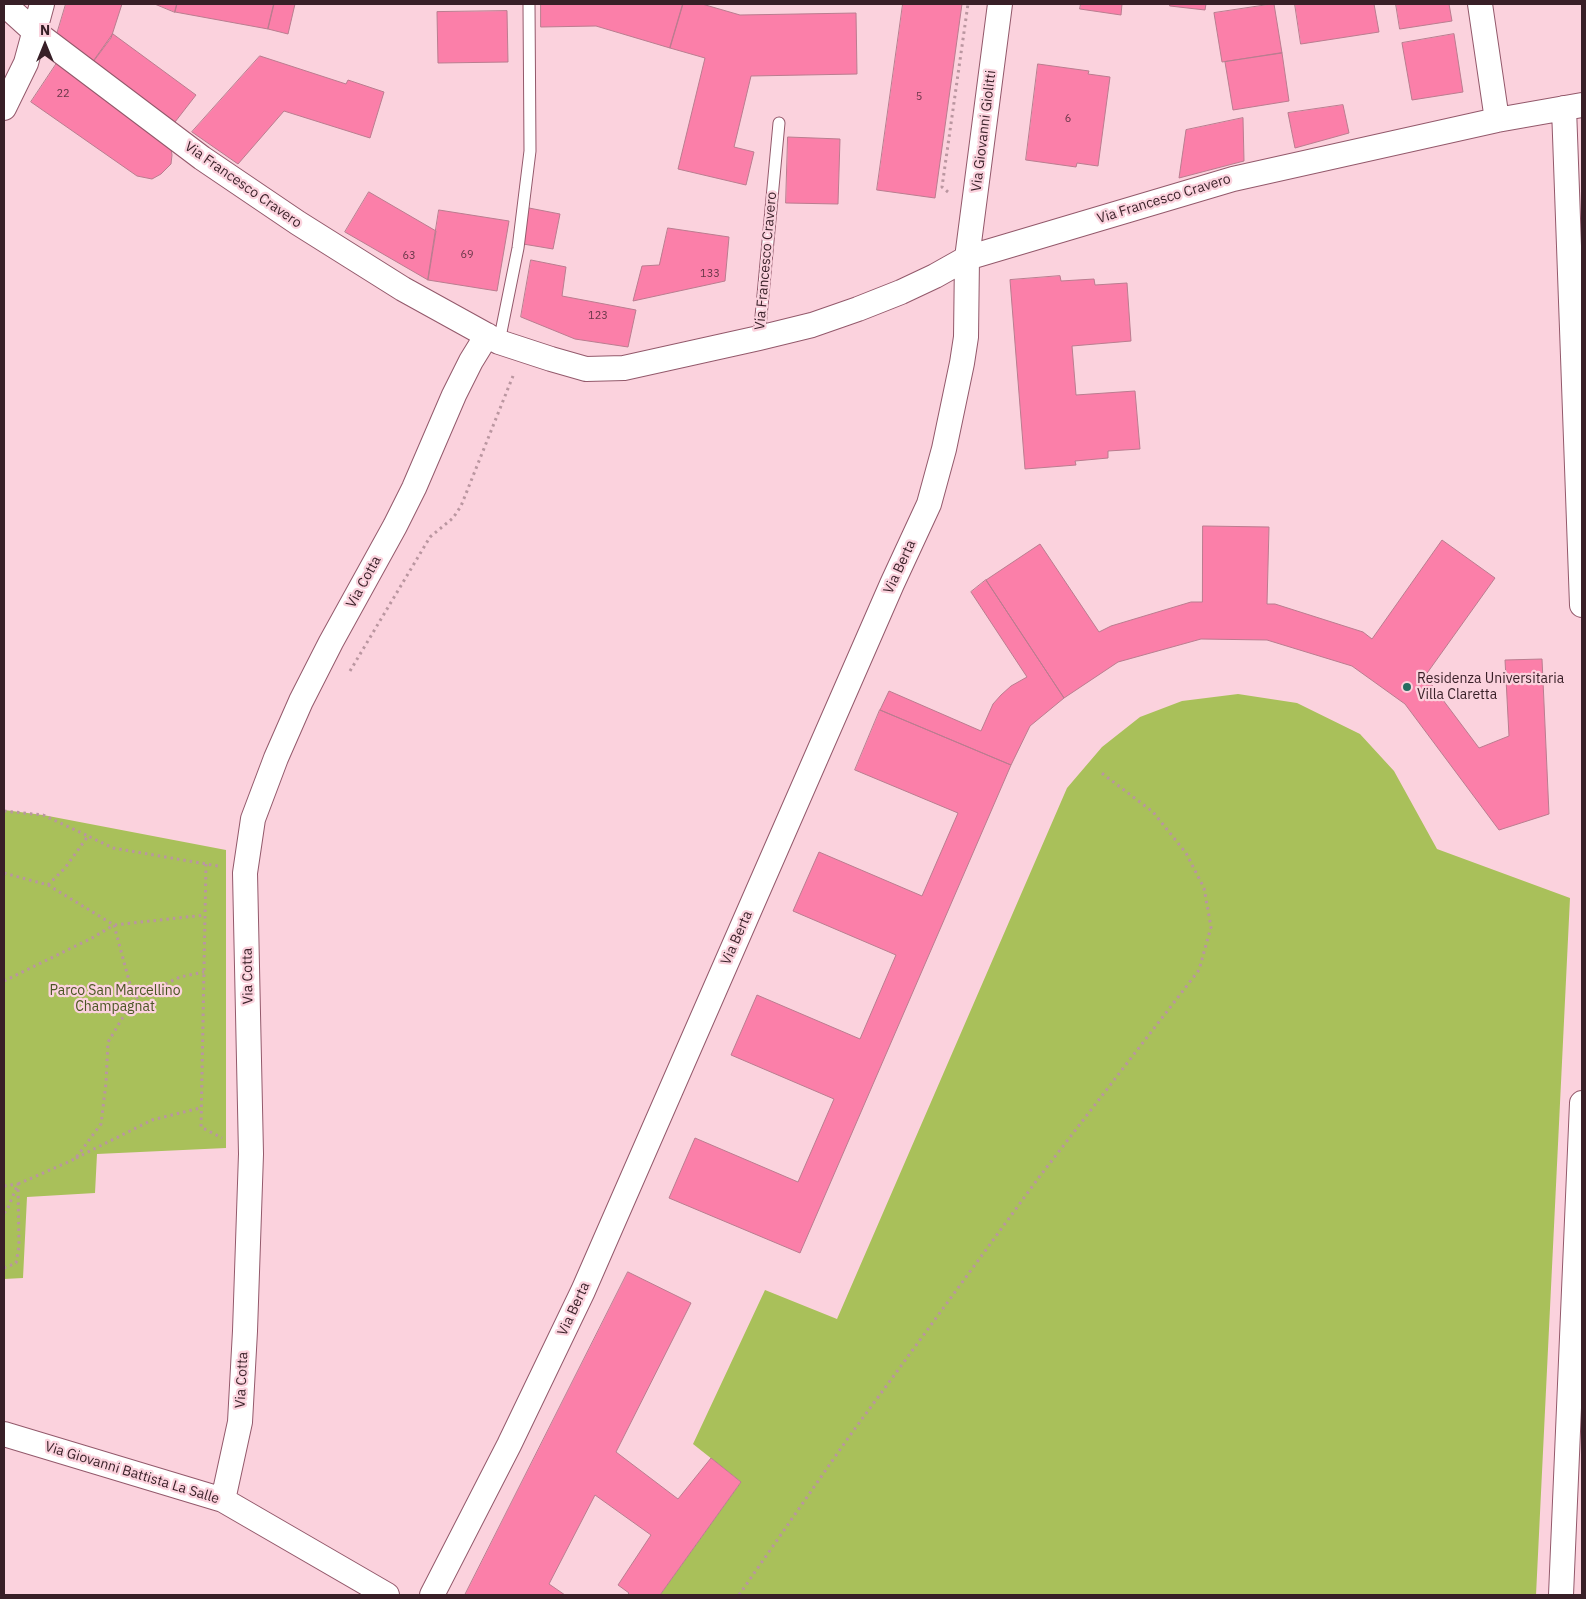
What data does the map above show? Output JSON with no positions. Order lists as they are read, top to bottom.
{
  "streets": {
    "street": [
      "Via Giovanni Giolitti",
      "Via Francesco Cravero",
      "Via Berta",
      "Via Cotta",
      "Via Giovanni Battista La Salle"
    ]
  },
  "crossings": [
    ["Via Giovanni Giolitti", "Via Francesco Cravero"],
    ["Via Giovanni Giolitti", "Via Berta"],
    ["Via Francesco Cravero", "Via Berta"],
    ["Via Francesco Cravero", "Via Cotta"],
    ["Via Cotta", "Via Giovanni Battista La Salle"]
  ],
  "parks": ["Parco San Marcellino Champagnat"],
  "places": ["Residenza Universitaria Villa Claretta"],
  "house_numbers": [
    "22",
    "5",
    "6",
    "69",
    "63",
    "133",
    "123"
  ],
  "north": "top"
}
